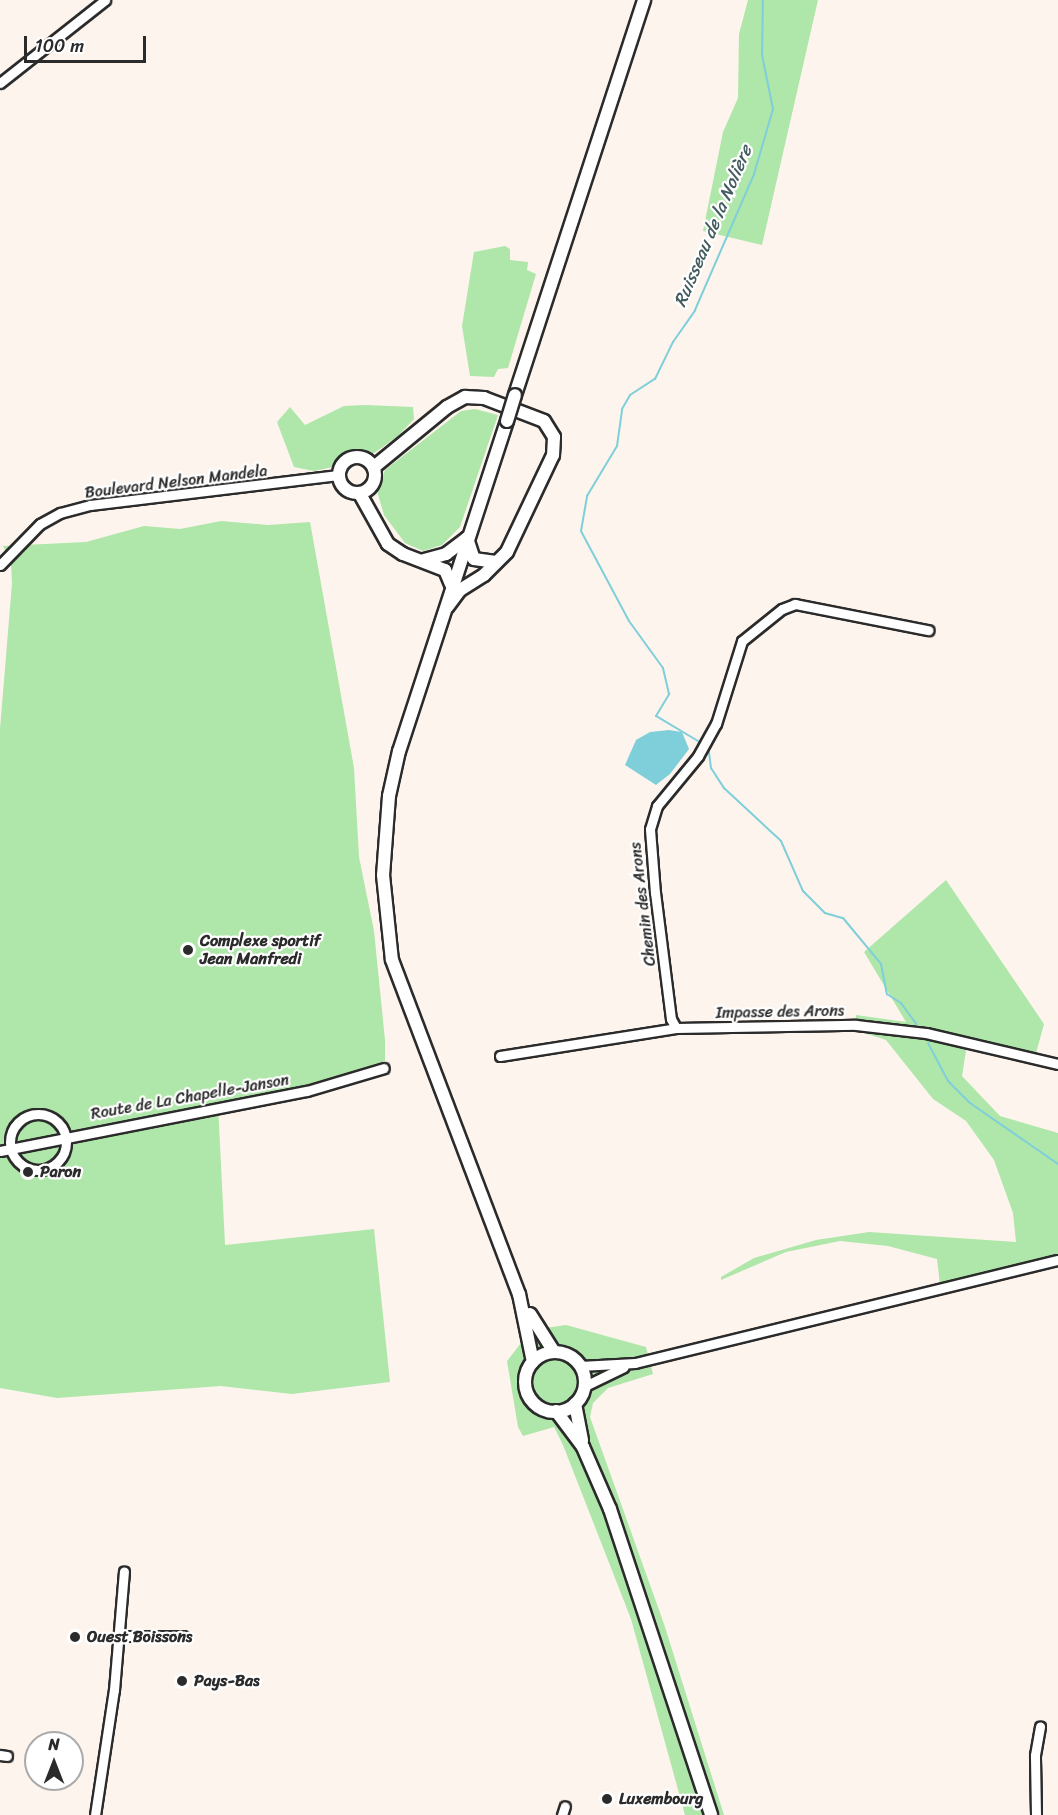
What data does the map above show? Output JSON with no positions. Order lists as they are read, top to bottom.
{
  "streets": {
    "street": [
      "Boulevard Nelson Mandela",
      "Chemin des Arons",
      "Impasse des Arons",
      "Route de La Chapelle-Janson"
    ]
  },
  "crossings": [
    ["Chemin des Arons", "Impasse des Arons"]
  ],
  "water": ["Ruisseau de la Nolière"],
  "places": [
    "Complexe sportif Jean Manfredi",
    "Paron",
    "Ouest Boissons",
    "Pays-Bas",
    "Luxembourg"
  ],
  "scale_bar": "100 m",
  "north": "top"
}
